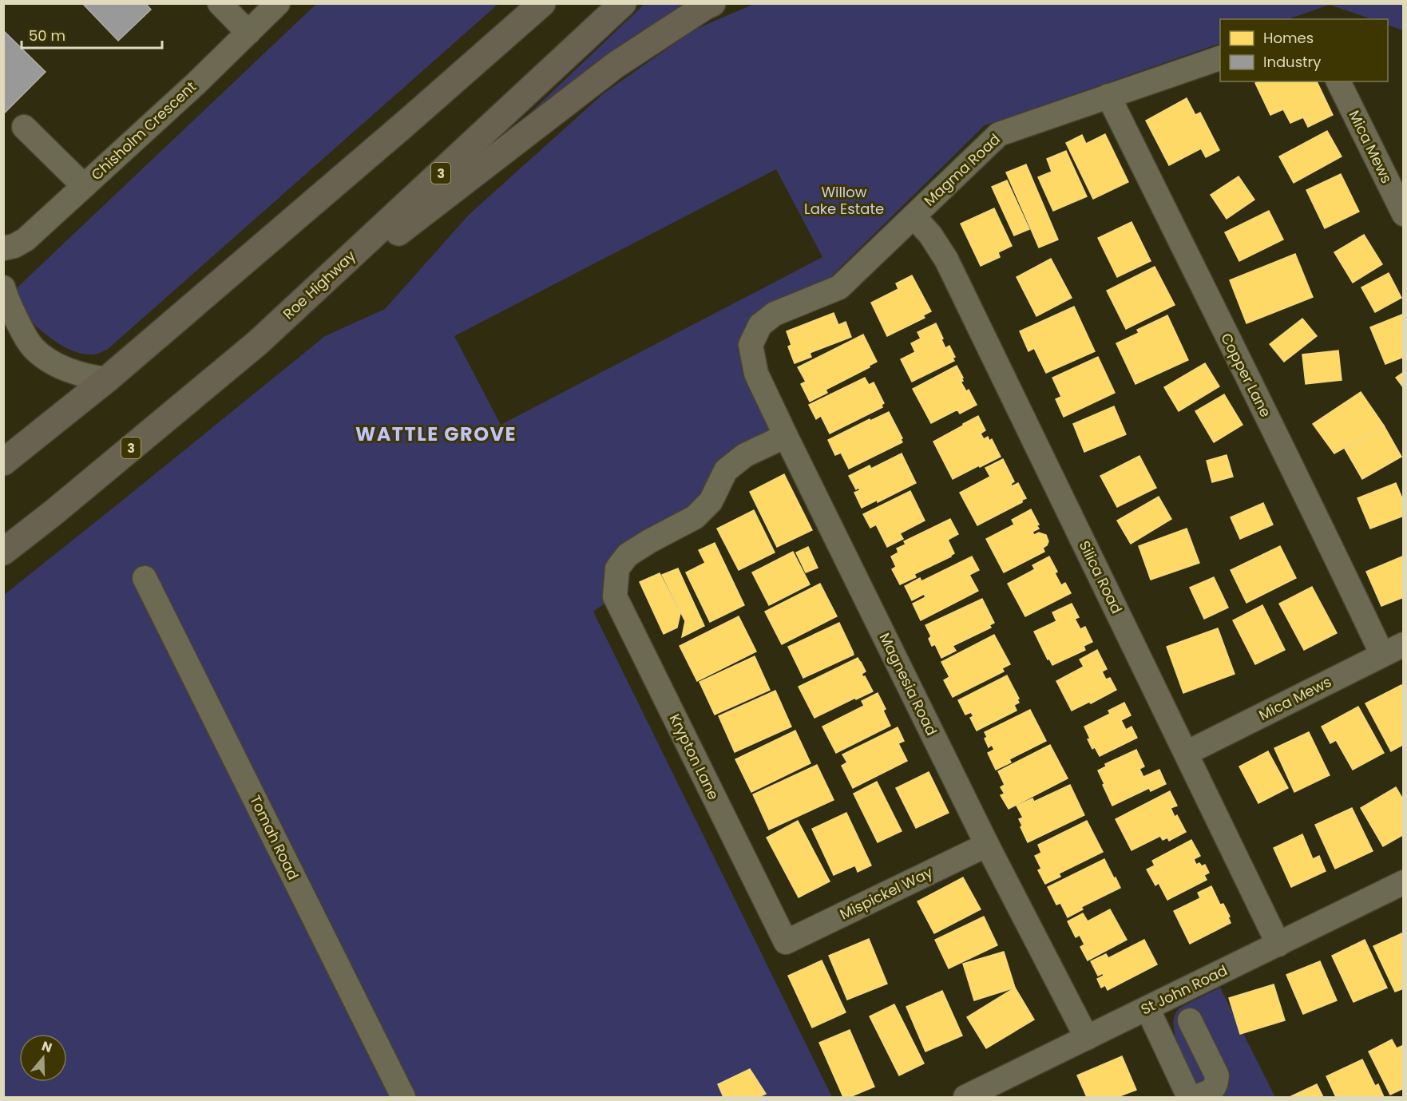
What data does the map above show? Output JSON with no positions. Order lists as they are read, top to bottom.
{
  "streets": {
    "highway": ["3", "Roe Highway"],
    "street": [
      "Chisholm Crescent",
      "Mica Mews",
      "Magma Road",
      "Copper Lane",
      "Silica Road",
      "Magnesia Road",
      "Krypton Lane",
      "Tomah Road",
      "Mispickel Way",
      "St John Road"
    ]
  },
  "crossings": [
    ["Mica Mews", "Copper Lane"],
    ["Mica Mews", "Silica Road"],
    ["Magma Road", "Copper Lane"],
    ["Magma Road", "Silica Road"],
    ["Magma Road", "Magnesia Road"],
    ["Silica Road", "St John Road"],
    ["Magnesia Road", "Krypton Lane"],
    ["Magnesia Road", "Mispickel Way"],
    ["Magnesia Road", "St John Road"],
    ["Krypton Lane", "Mispickel Way"]
  ],
  "districts": ["WATTLE GROVE"],
  "parks": ["Willow Lake Estate"],
  "legend": ["Homes", "Industry"],
  "scale_bar": "50 m",
  "north": "top"
}
